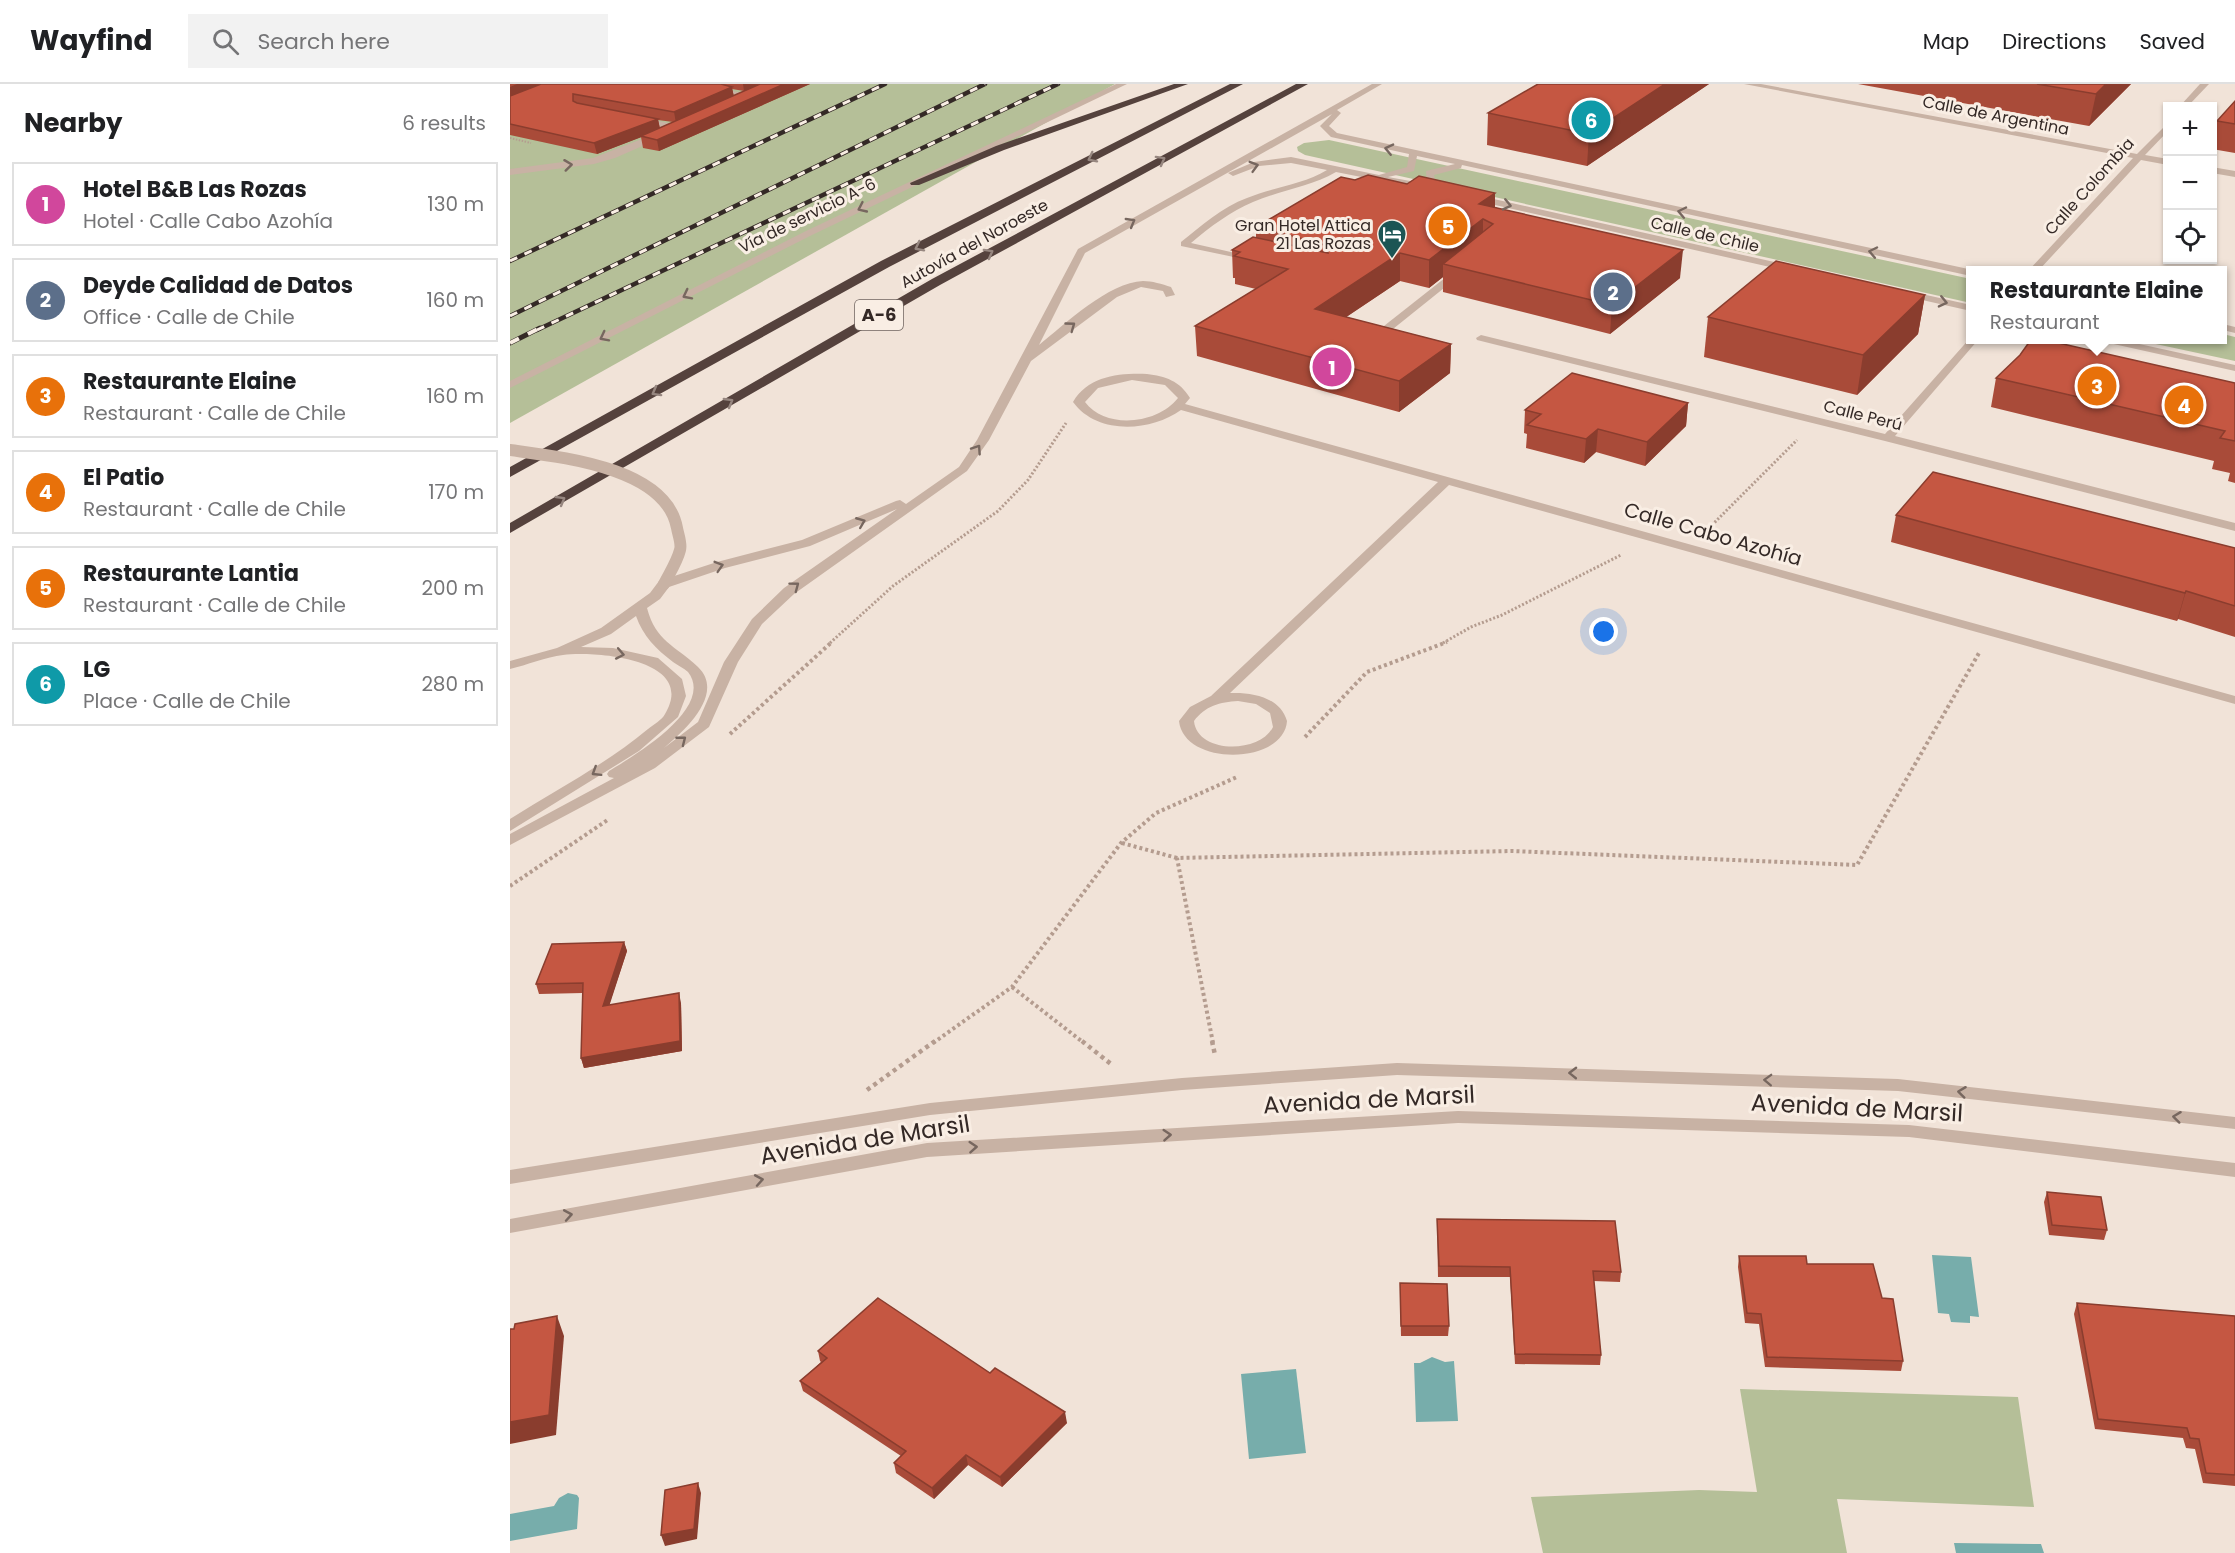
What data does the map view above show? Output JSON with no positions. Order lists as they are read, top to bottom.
{
  "streets": {
    "highway": ["Autovía del Noroeste", "A-6"],
    "street": [
      "Calle de Argentina",
      "Calle Colombia",
      "Vía de servicio A-6",
      "Calle de Chile",
      "Calle Perú",
      "Calle Cabo Azohía",
      "Avenida de Marsil"
    ]
  },
  "crossings": [
    ["Calle de Argentina", "Calle Colombia"]
  ],
  "one_way": ["Vía de servicio A-6"],
  "places": {
    "hotel": ["Gran Hotel Attica 21 Las Rozas"]
  },
  "page": {
    "header": "Wayfind",
    "search": "Search here",
    "nav": ["Map", "Directions", "Saved"],
    "heading": ["Nearby", "6 results"],
    "pins": [
      "6",
      "5",
      "2",
      "1",
      "3",
      "4"
    ],
    "map_buttons": ["+", "−"],
    "list": [
      {
        "mark": "1",
        "name": "Hotel B&B Las Rozas",
        "note": "Hotel · Calle Cabo Azohía",
        "value": "130 m"
      },
      {
        "mark": "2",
        "name": "Deyde Calidad de Datos",
        "note": "Office · Calle de Chile",
        "value": "160 m"
      },
      {
        "mark": "3",
        "name": "Restaurante Elaine",
        "note": "Restaurant · Calle de Chile",
        "value": "160 m"
      },
      {
        "mark": "4",
        "name": "El Patio",
        "note": "Restaurant · Calle de Chile",
        "value": "170 m"
      },
      {
        "mark": "5",
        "name": "Restaurante Lantia",
        "note": "Restaurant · Calle de Chile",
        "value": "200 m"
      },
      {
        "mark": "6",
        "name": "LG",
        "note": "Place · Calle de Chile",
        "value": "280 m"
      }
    ],
    "popup": ["Restaurante Elaine", "Restaurant"]
  }
}
